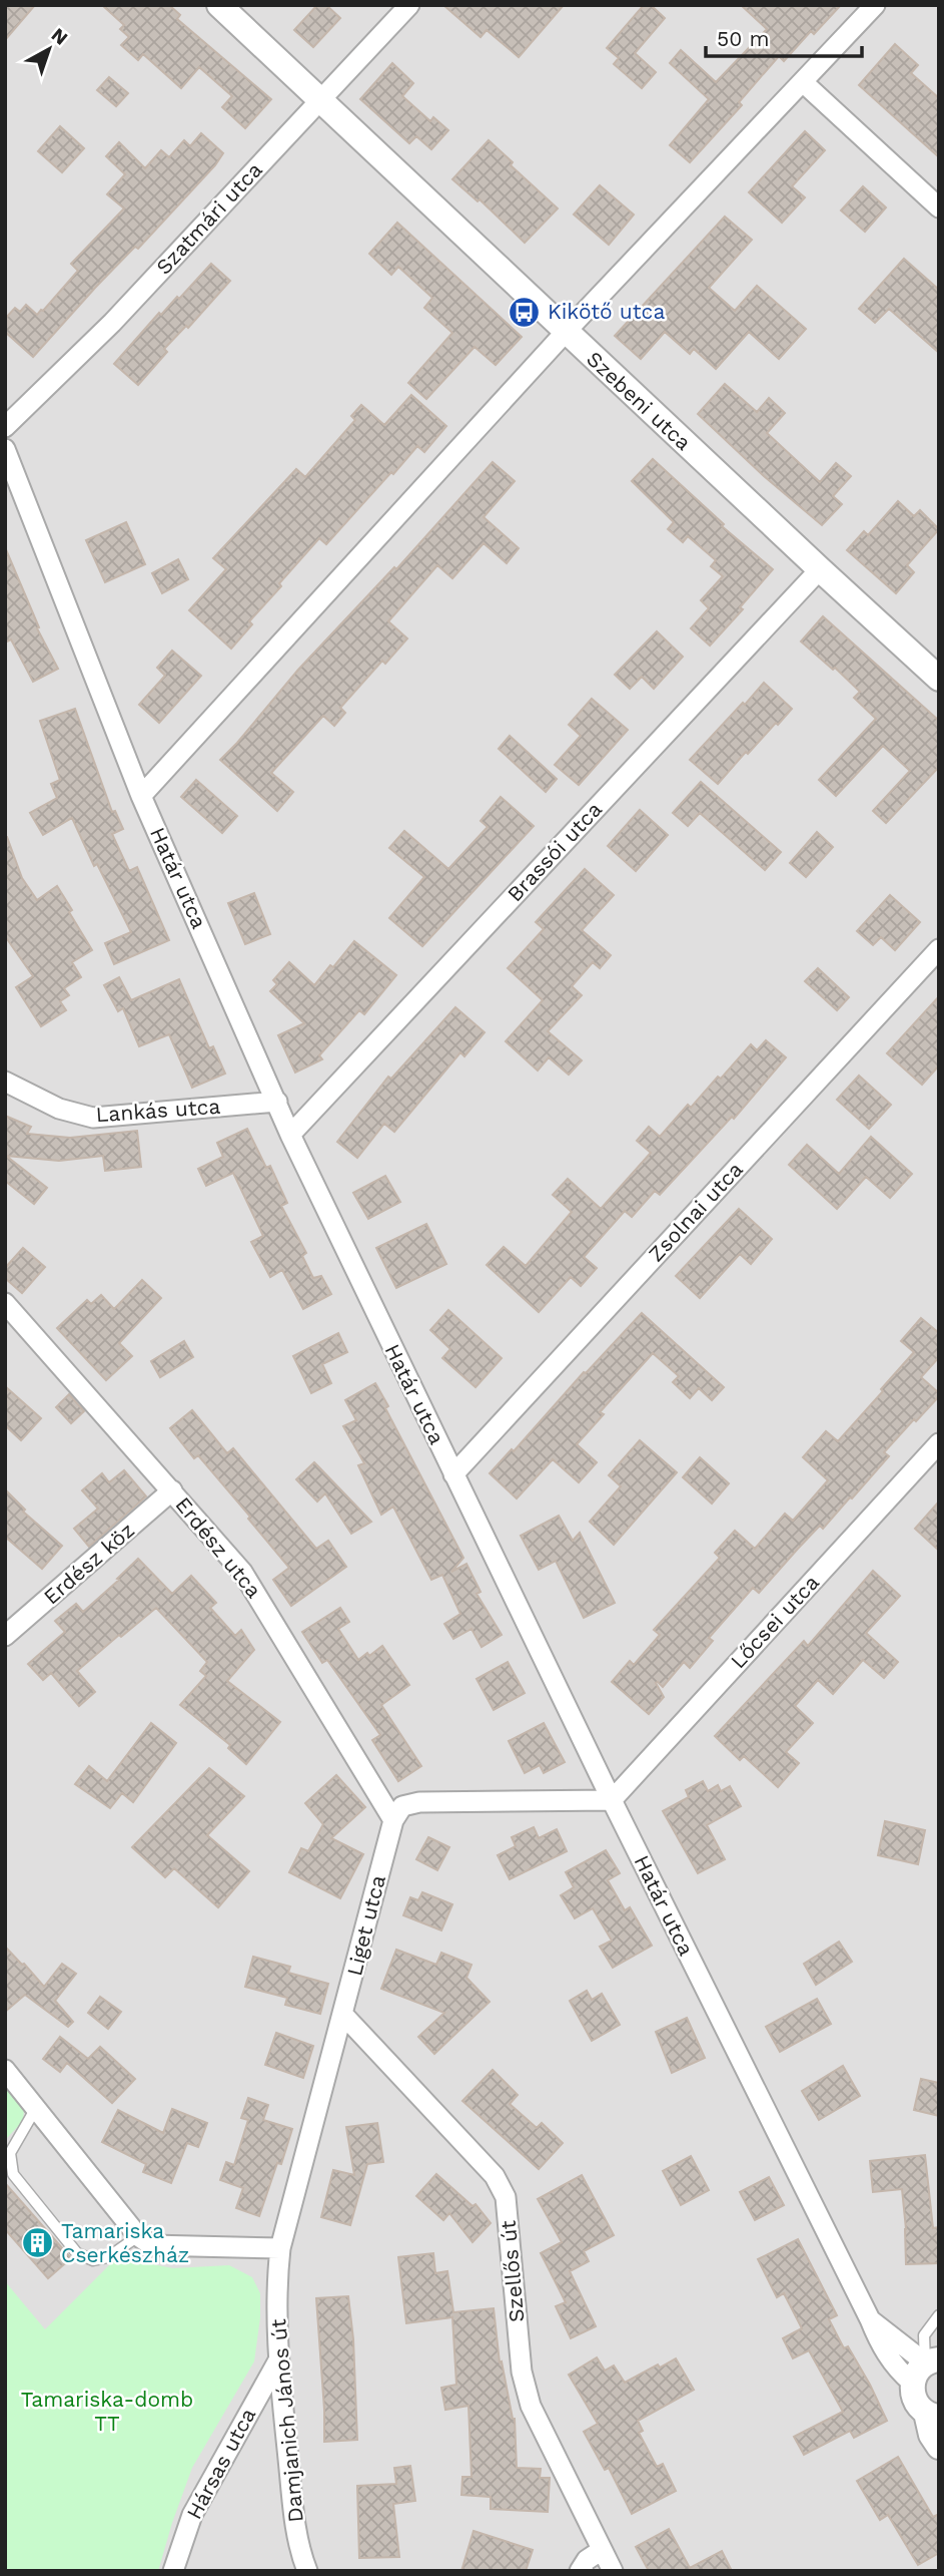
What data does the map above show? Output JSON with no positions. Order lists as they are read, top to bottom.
{
  "streets": {
    "street": [
      "Szatmári utca",
      "Szebeni utca",
      "Brassói utca",
      "Határ utca",
      "Lankás utca",
      "Zsolnai utca",
      "Erdész utca",
      "Erdész köz",
      "Lőcsei utca",
      "Liget utca",
      "Szellős út",
      "Damjanich János út",
      "Hársas utca"
    ]
  },
  "crossings": [
    ["Szatmári utca", "Szebeni utca"],
    ["Szebeni utca", "Brassói utca"],
    ["Brassói utca", "Határ utca"],
    ["Határ utca", "Lankás utca"],
    ["Határ utca", "Zsolnai utca"],
    ["Határ utca", "Lőcsei utca"],
    ["Erdész utca", "Erdész köz"],
    ["Erdész utca", "Liget utca"],
    ["Liget utca", "Szellős út"],
    ["Liget utca", "Damjanich János út"],
    ["Damjanich János út", "Hársas utca"]
  ],
  "parks": ["Tamariska-domb TT"],
  "places": {
    "bus stop": ["Kikötő utca"],
    "building": ["Tamariska Cserkészház"]
  },
  "scale_bar": "50 m",
  "north": "top right"
}
